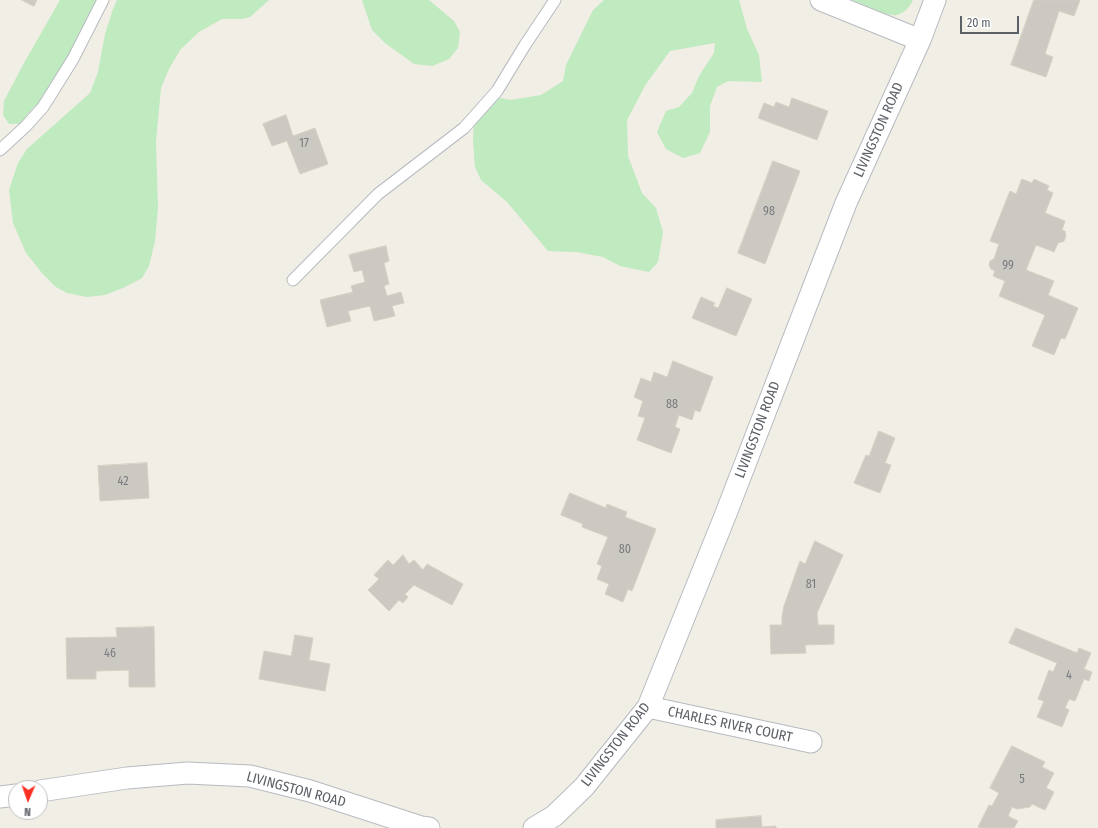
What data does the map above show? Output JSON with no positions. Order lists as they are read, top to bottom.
{
  "streets": {
    "street": ["LIVINGSTON ROAD", "CHARLES RIVER COURT"]
  },
  "crossings": [
    ["LIVINGSTON ROAD", "CHARLES RIVER COURT"]
  ],
  "house_numbers": [
    "17",
    "98",
    "99",
    "88",
    "42",
    "80",
    "81",
    "46",
    "4",
    "5"
  ],
  "scale_bar": "20 m",
  "north": "bottom"
}
